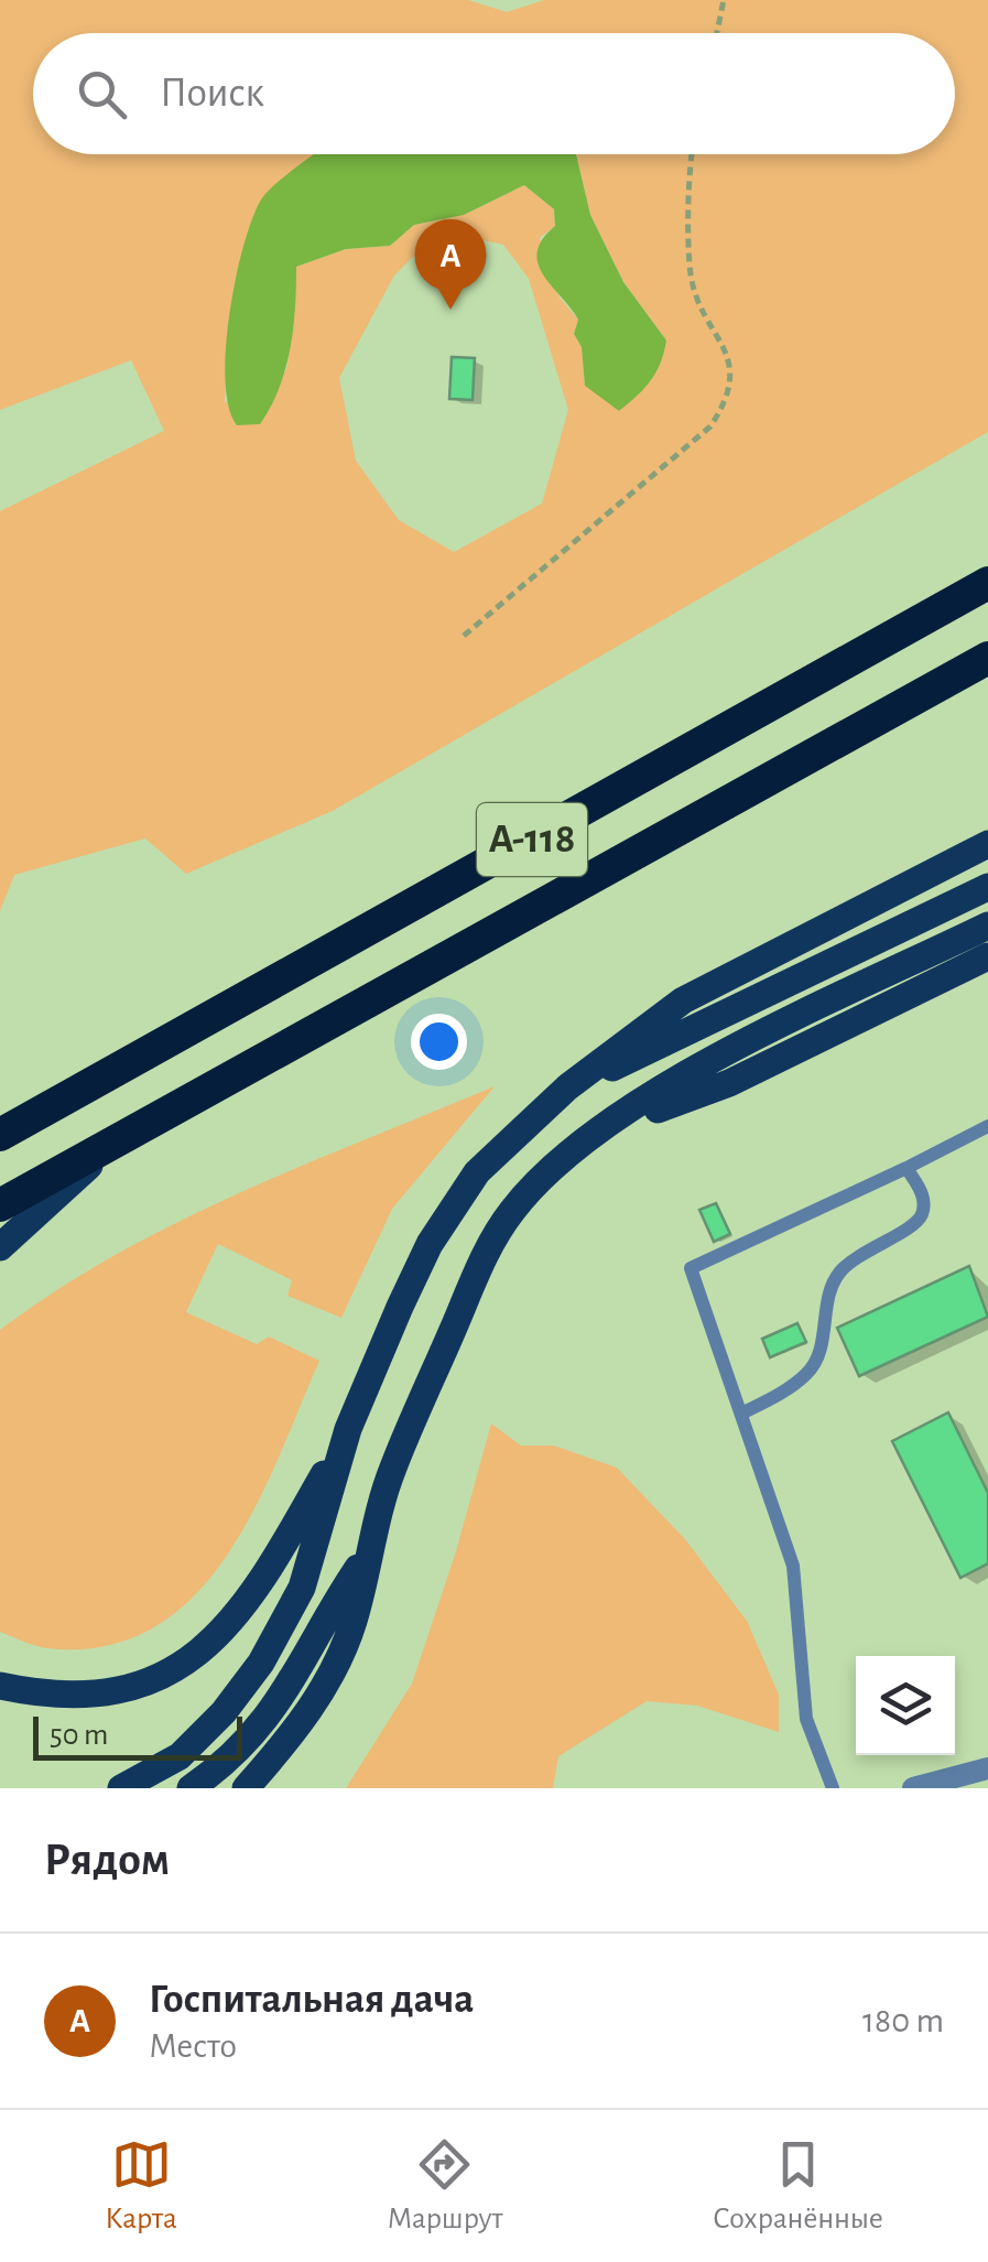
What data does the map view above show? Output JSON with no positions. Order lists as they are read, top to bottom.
{
  "streets": {
    "highway": ["А-118"]
  },
  "scale_bar": "50 m",
  "page": {
    "search": "Поиск",
    "pins": "A",
    "scale": "50 m",
    "heading": "Рядом",
    "list": [
      {
        "mark": "A",
        "name": "Госпитальная дача",
        "note": "Место",
        "value": "180 m"
      }
    ],
    "nav": ["Карта", "Маршрут", "Сохранённые"]
  }
}
